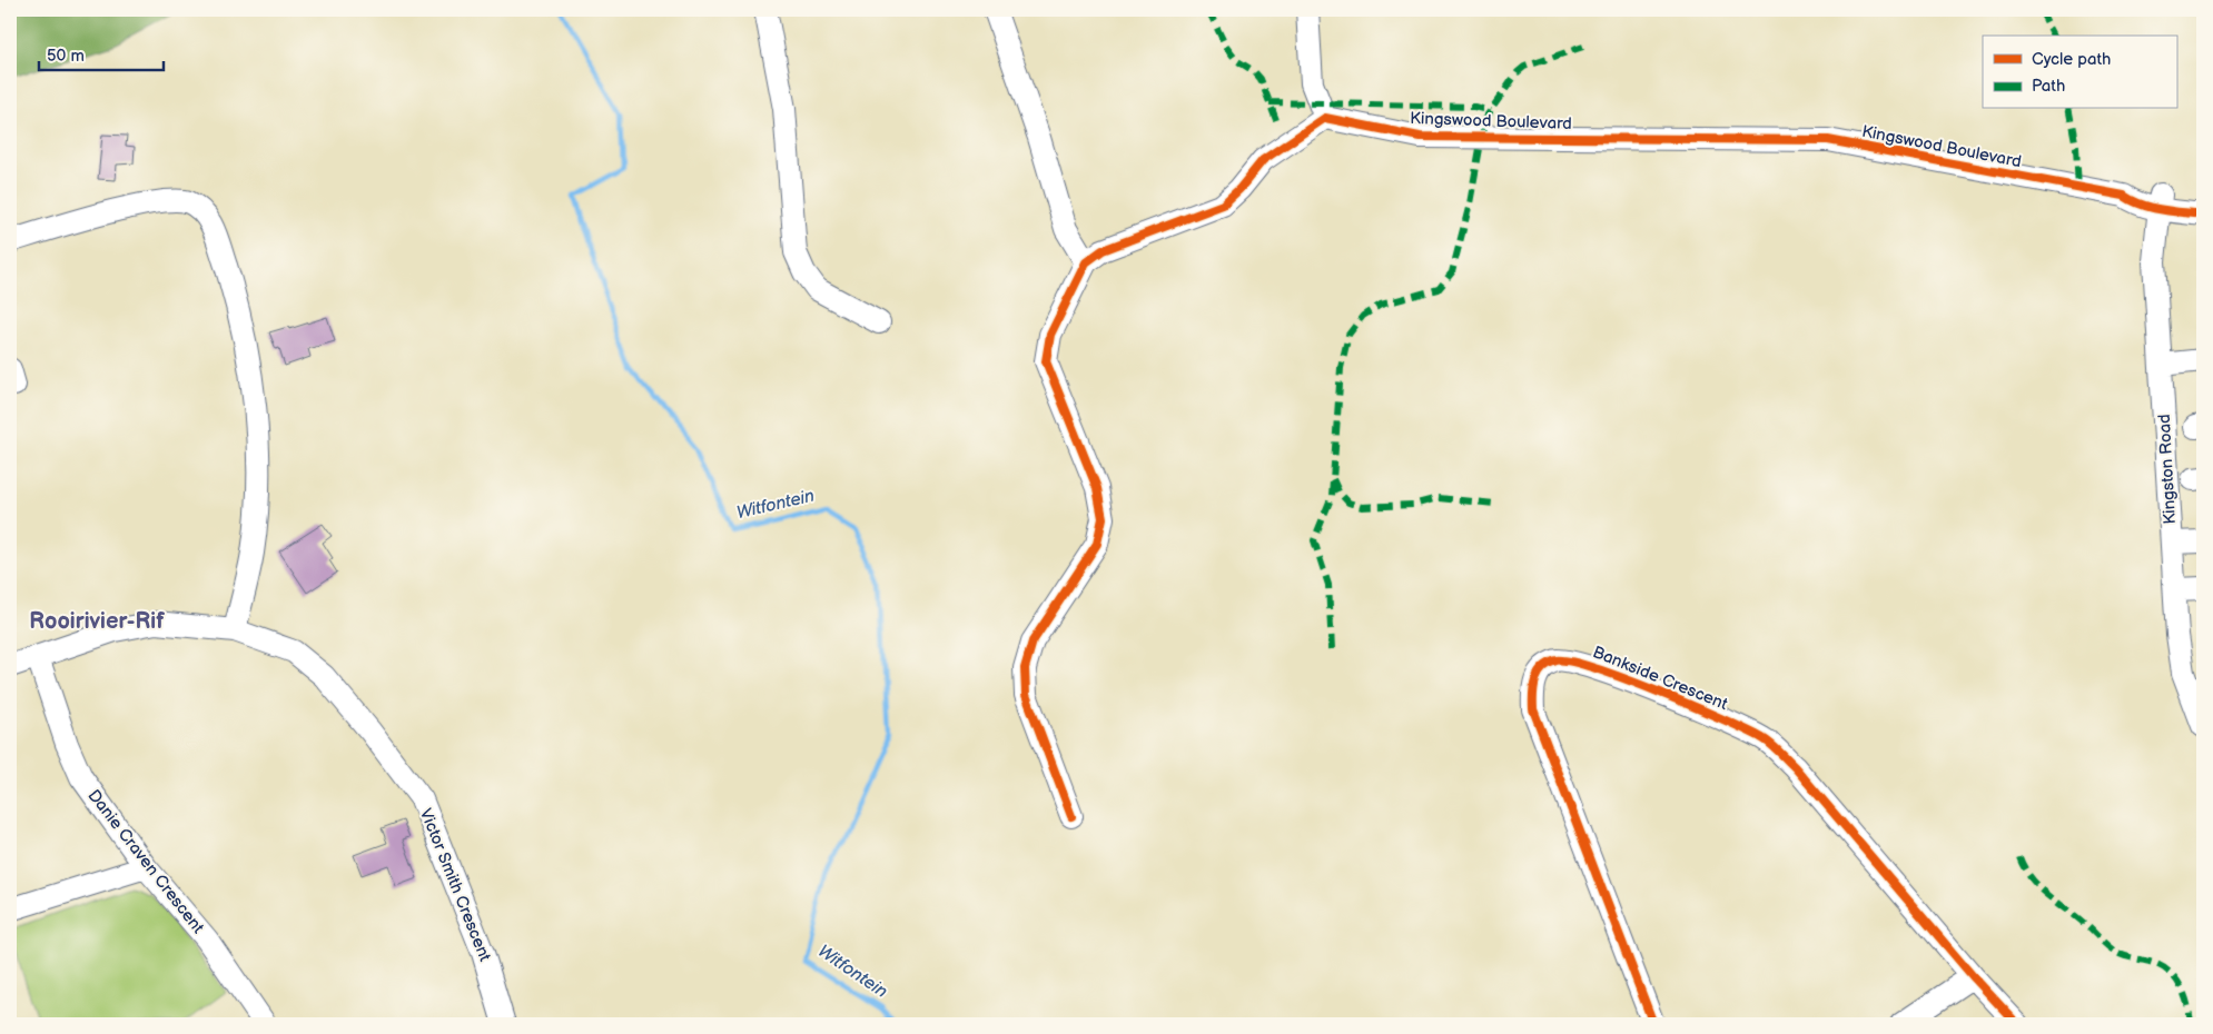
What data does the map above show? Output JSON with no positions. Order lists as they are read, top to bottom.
{
  "streets": {
    "street": [
      "Kingswood Boulevard",
      "Kingston Road",
      "Bankside Crescent",
      "Danie Craven Crescent",
      "Victor Smith Crescent"
    ]
  },
  "crossings": [
    ["Kingswood Boulevard", "Kingston Road"],
    ["Danie Craven Crescent", "Victor Smith Crescent"]
  ],
  "districts": ["Rooirivier-Rif"],
  "water": ["Witfontein"],
  "legend": ["Cycle path", "Path"],
  "scale_bar": "50 m"
}
